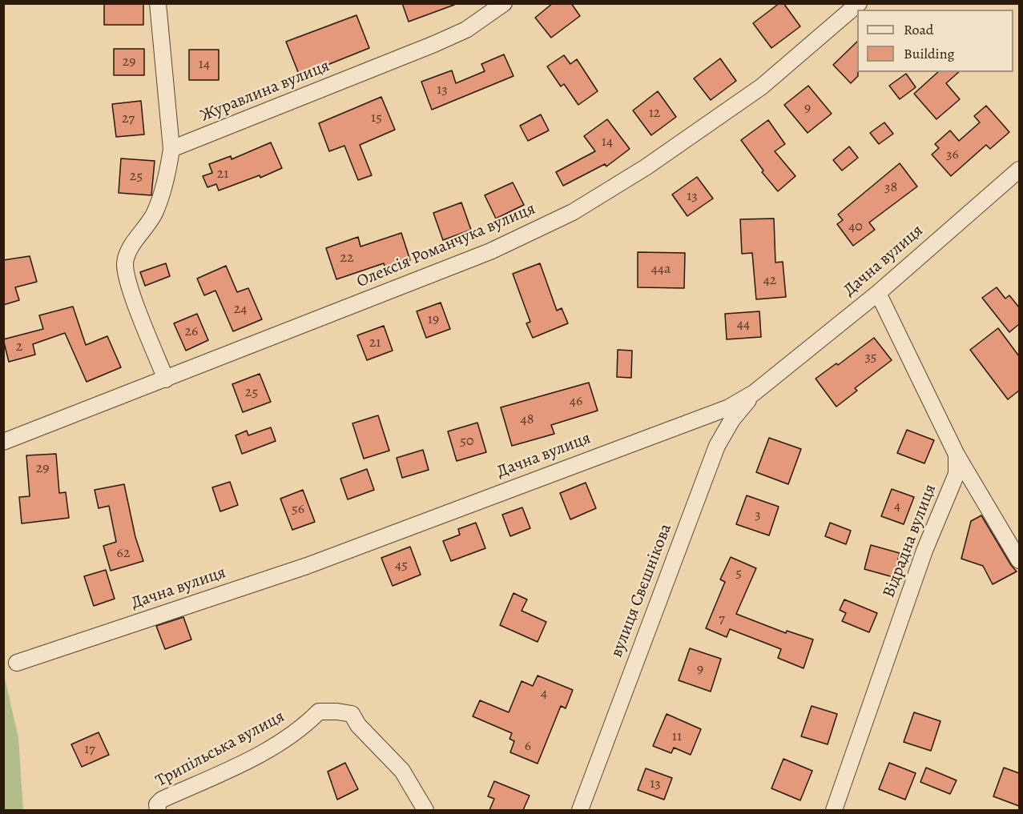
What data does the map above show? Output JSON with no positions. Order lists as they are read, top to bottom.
{
  "streets": {
    "street": [
      "Журавлина вулиця",
      "Олексія Романчука вулиця",
      "Дачна вулиця",
      "Відрадна вулиця",
      "вулиця Свєшнікова",
      "Трипільська вулиця"
    ]
  },
  "crossings": [
    ["Дачна вулиця", "вулиця Свєшнікова"]
  ],
  "house_numbers": [
    "29",
    "14",
    "13",
    "9",
    "12",
    "15",
    "27",
    "14",
    "36",
    "21",
    "25",
    "38",
    "13",
    "40",
    "22",
    "44а",
    "42",
    "24",
    "19",
    "44",
    "26",
    "21",
    "2",
    "35",
    "25",
    "46",
    "48",
    "50",
    "29",
    "4",
    "56",
    "3",
    "62",
    "45",
    "5",
    "7",
    "9",
    "4",
    "11",
    "6",
    "17",
    "13"
  ],
  "legend": ["Road", "Building"]
}
